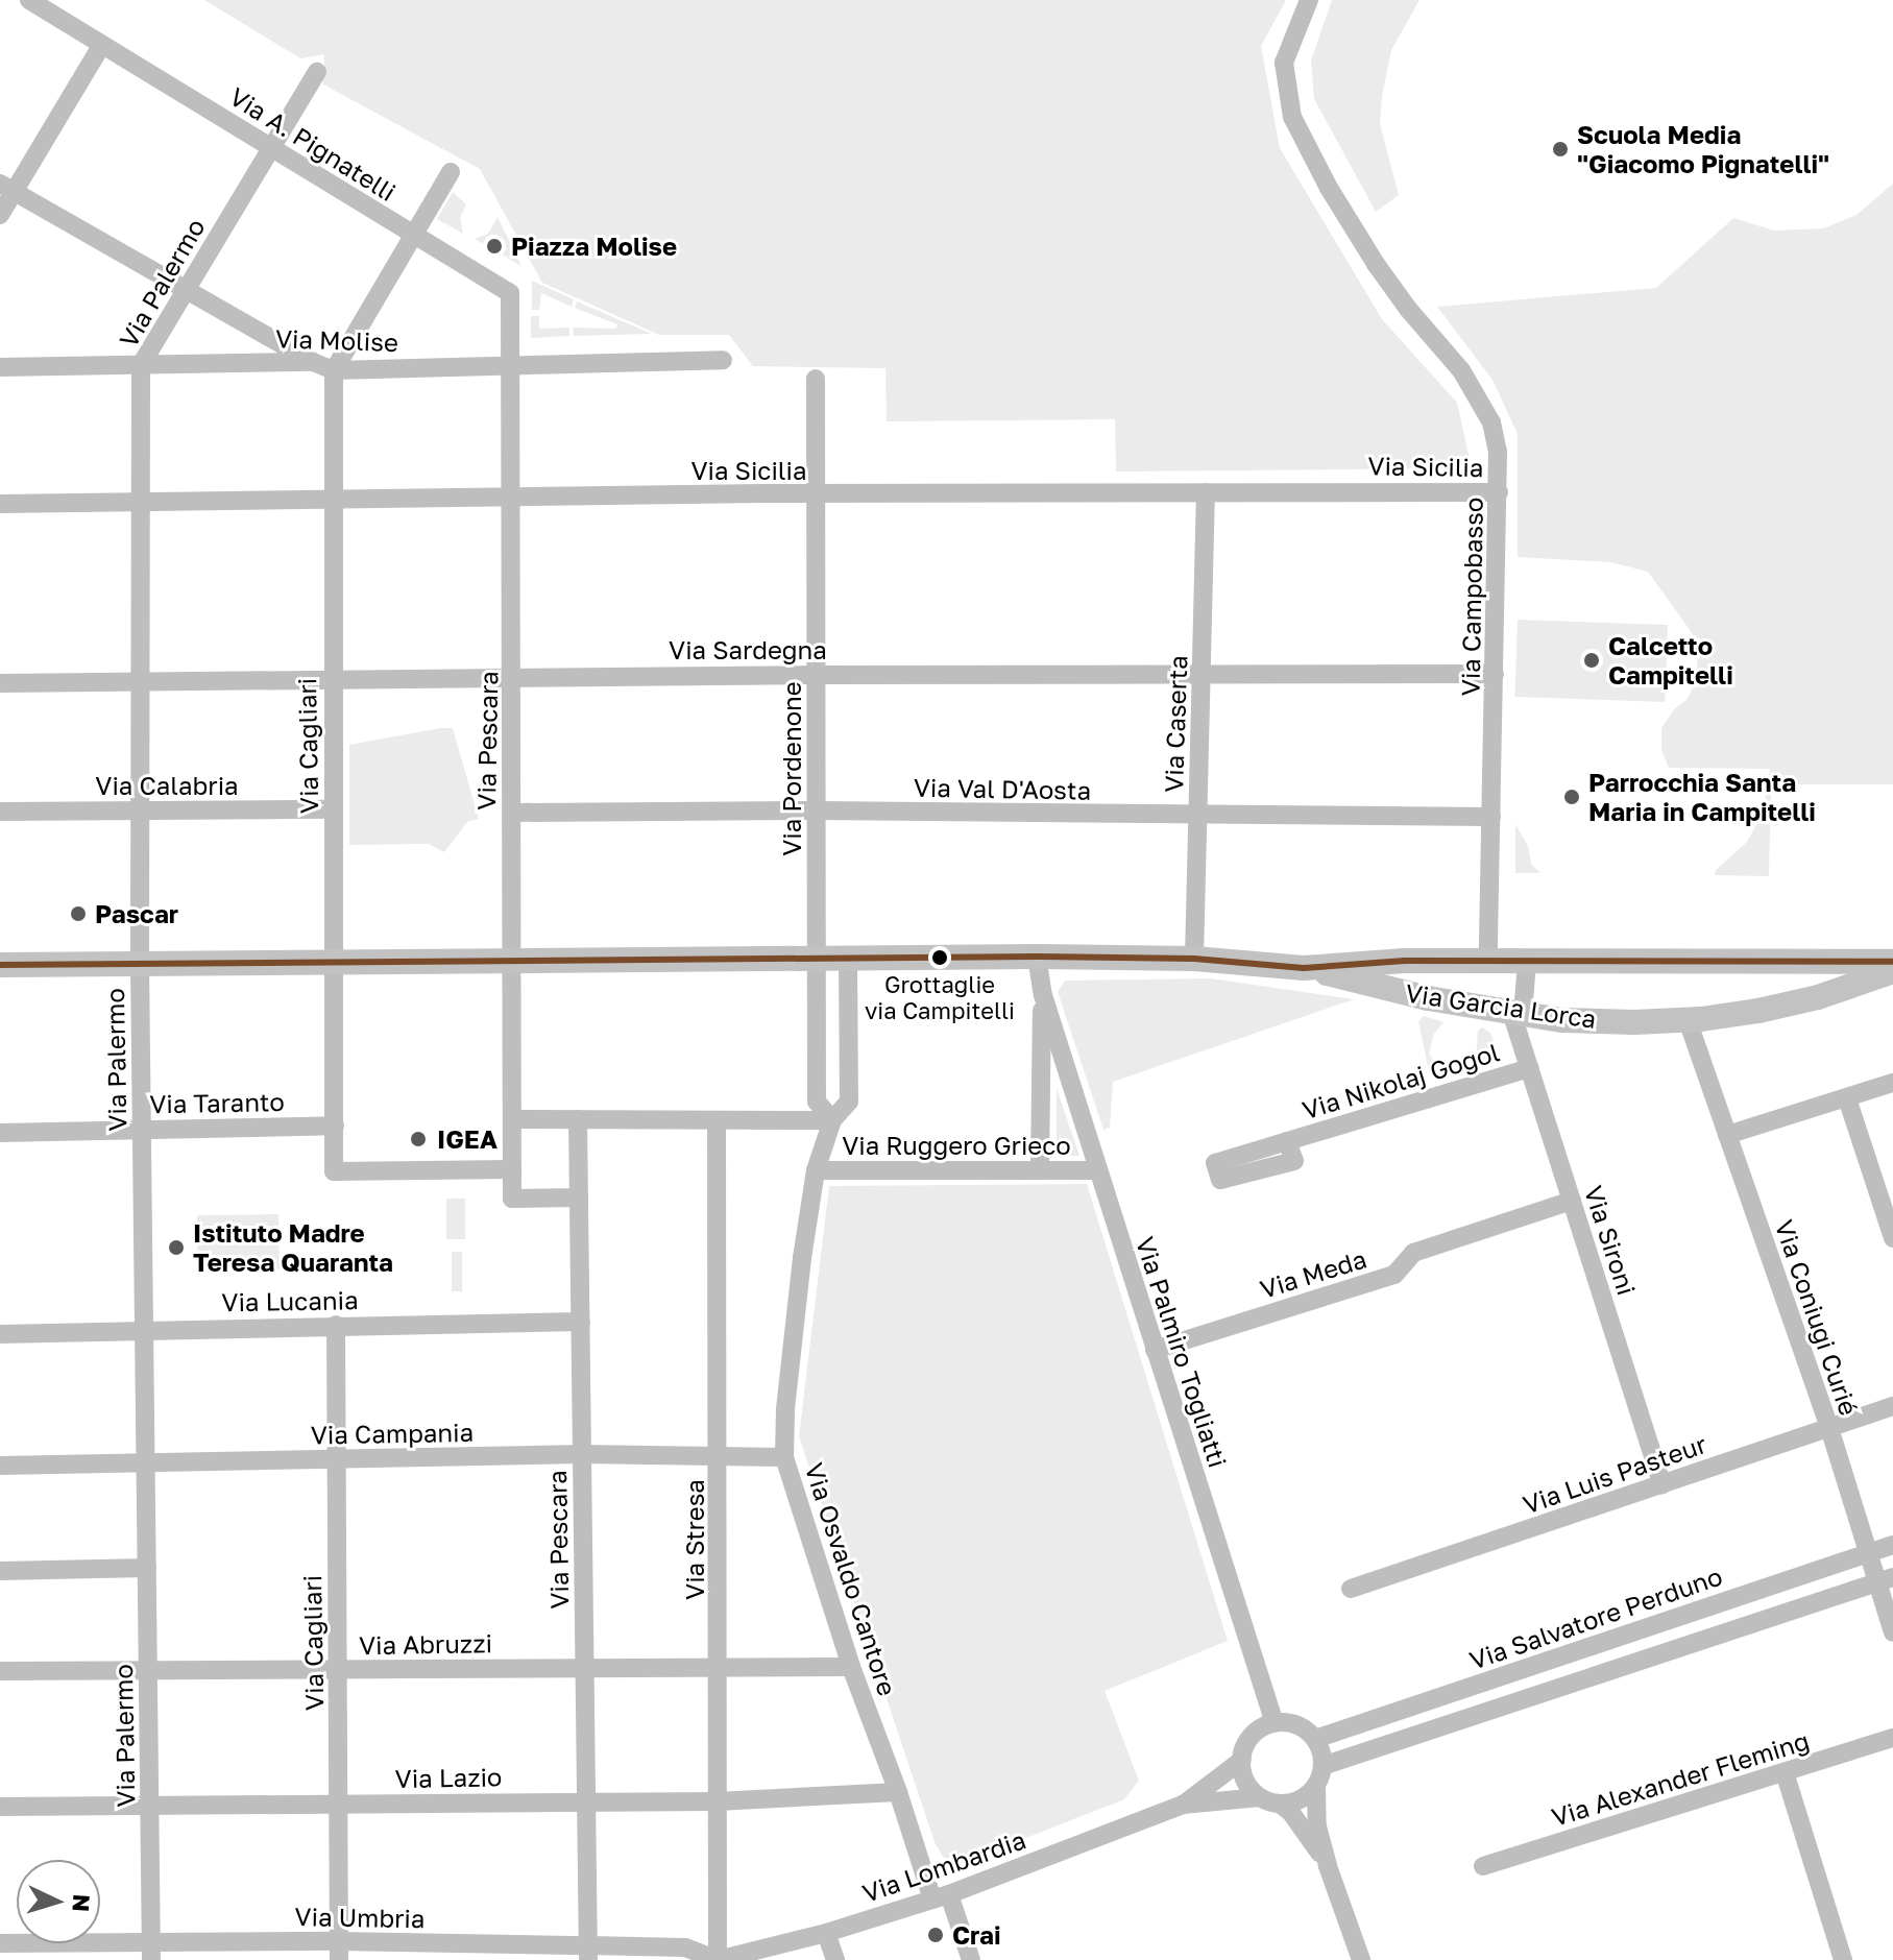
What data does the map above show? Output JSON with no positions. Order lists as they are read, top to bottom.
{
  "streets": {
    "street": [
      "Via A. Pignatelli",
      "Via Palermo",
      "Via Molise",
      "Via Sicilia",
      "Via Campobasso",
      "Via Sardegna",
      "Via Caserta",
      "Via Pescara",
      "Via Cagliari",
      "Via Pordenone",
      "Via Calabria",
      "Via Val D'Aosta",
      "Via Garcia Lorca",
      "Via Nikolaj Gogol",
      "Via Taranto",
      "Via Ruggero Grieco",
      "Via Sironi",
      "Via Meda",
      "Via Lucania",
      "Via Coniugi Curié",
      "Via Palmiro Togliatti",
      "Via Campania",
      "Via Luis Pasteur",
      "Via Stresa",
      "Via Osvaldo Cantore",
      "Via Salvatore Perduno",
      "Via Abruzzi",
      "Via Lazio",
      "Via Alexander Fleming",
      "Via Lombardia",
      "Via Umbria"
    ]
  },
  "crossings": [
    ["Via A. Pignatelli", "Via Palermo"],
    ["Via A. Pignatelli", "Via Molise"],
    ["Via A. Pignatelli", "Via Pescara"],
    ["Via A. Pignatelli", "Via Cagliari"],
    ["Via Palermo", "Via Molise"],
    ["Via Palermo", "Via Sicilia"],
    ["Via Palermo", "Via Sardegna"],
    ["Via Palermo", "Via Calabria"],
    ["Via Palermo", "Via Taranto"],
    ["Via Palermo", "Via Lucania"],
    ["Via Palermo", "Via Campania"],
    ["Via Palermo", "Via Abruzzi"],
    ["Via Palermo", "Via Lazio"],
    ["Via Palermo", "Via Umbria"],
    ["Via Molise", "Via Pescara"],
    ["Via Molise", "Via Cagliari"],
    ["Via Sicilia", "Via Campobasso"],
    ["Via Sicilia", "Via Caserta"],
    ["Via Sicilia", "Via Pescara"],
    ["Via Sicilia", "Via Cagliari"],
    ["Via Sicilia", "Via Pordenone"],
    ["Via Campobasso", "Via Sardegna"],
    ["Via Campobasso", "Via Val D'Aosta"],
    ["Via Sardegna", "Via Caserta"],
    ["Via Sardegna", "Via Pescara"],
    ["Via Sardegna", "Via Cagliari"],
    ["Via Sardegna", "Via Pordenone"],
    ["Via Caserta", "Via Val D'Aosta"],
    ["Via Pescara", "Via Cagliari"],
    ["Via Pescara", "Via Val D'Aosta"],
    ["Via Pescara", "Via Lucania"],
    ["Via Pescara", "Via Campania"],
    ["Via Pescara", "Via Abruzzi"],
    ["Via Pescara", "Via Lazio"],
    ["Via Pescara", "Via Umbria"],
    ["Via Cagliari", "Via Calabria"],
    ["Via Cagliari", "Via Taranto"],
    ["Via Cagliari", "Via Lucania"],
    ["Via Cagliari", "Via Campania"],
    ["Via Cagliari", "Via Abruzzi"],
    ["Via Cagliari", "Via Lazio"],
    ["Via Cagliari", "Via Umbria"],
    ["Via Pordenone", "Via Val D'Aosta"],
    ["Via Garcia Lorca", "Via Sironi"],
    ["Via Garcia Lorca", "Via Coniugi Curié"],
    ["Via Nikolaj Gogol", "Via Sironi"],
    ["Via Ruggero Grieco", "Via Palmiro Togliatti"],
    ["Via Ruggero Grieco", "Via Osvaldo Cantore"],
    ["Via Sironi", "Via Meda"],
    ["Via Sironi", "Via Luis Pasteur"],
    ["Via Meda", "Via Palmiro Togliatti"],
    ["Via Coniugi Curié", "Via Luis Pasteur"],
    ["Via Coniugi Curié", "Via Salvatore Perduno"],
    ["Via Palmiro Togliatti", "Via Salvatore Perduno"],
    ["Via Palmiro Togliatti", "Via Lombardia"],
    ["Via Campania", "Via Stresa"],
    ["Via Campania", "Via Osvaldo Cantore"],
    ["Via Stresa", "Via Abruzzi"],
    ["Via Stresa", "Via Lazio"],
    ["Via Stresa", "Via Lombardia"],
    ["Via Stresa", "Via Umbria"],
    ["Via Osvaldo Cantore", "Via Abruzzi"],
    ["Via Osvaldo Cantore", "Via Lazio"],
    ["Via Osvaldo Cantore", "Via Lombardia"],
    ["Via Salvatore Perduno", "Via Lombardia"],
    ["Via Lombardia", "Via Umbria"]
  ],
  "places": [
    "Scuola Media \"Giacomo Pignatelli\"",
    "Piazza Molise",
    "Calcetto Campitelli",
    "Parrocchia Santa Maria in Campitelli",
    "Pascar",
    "Grottaglie via Campitelli",
    "IGEA",
    "Istituto Madre Teresa Quaranta",
    "Crai"
  ],
  "north": "right"
}
